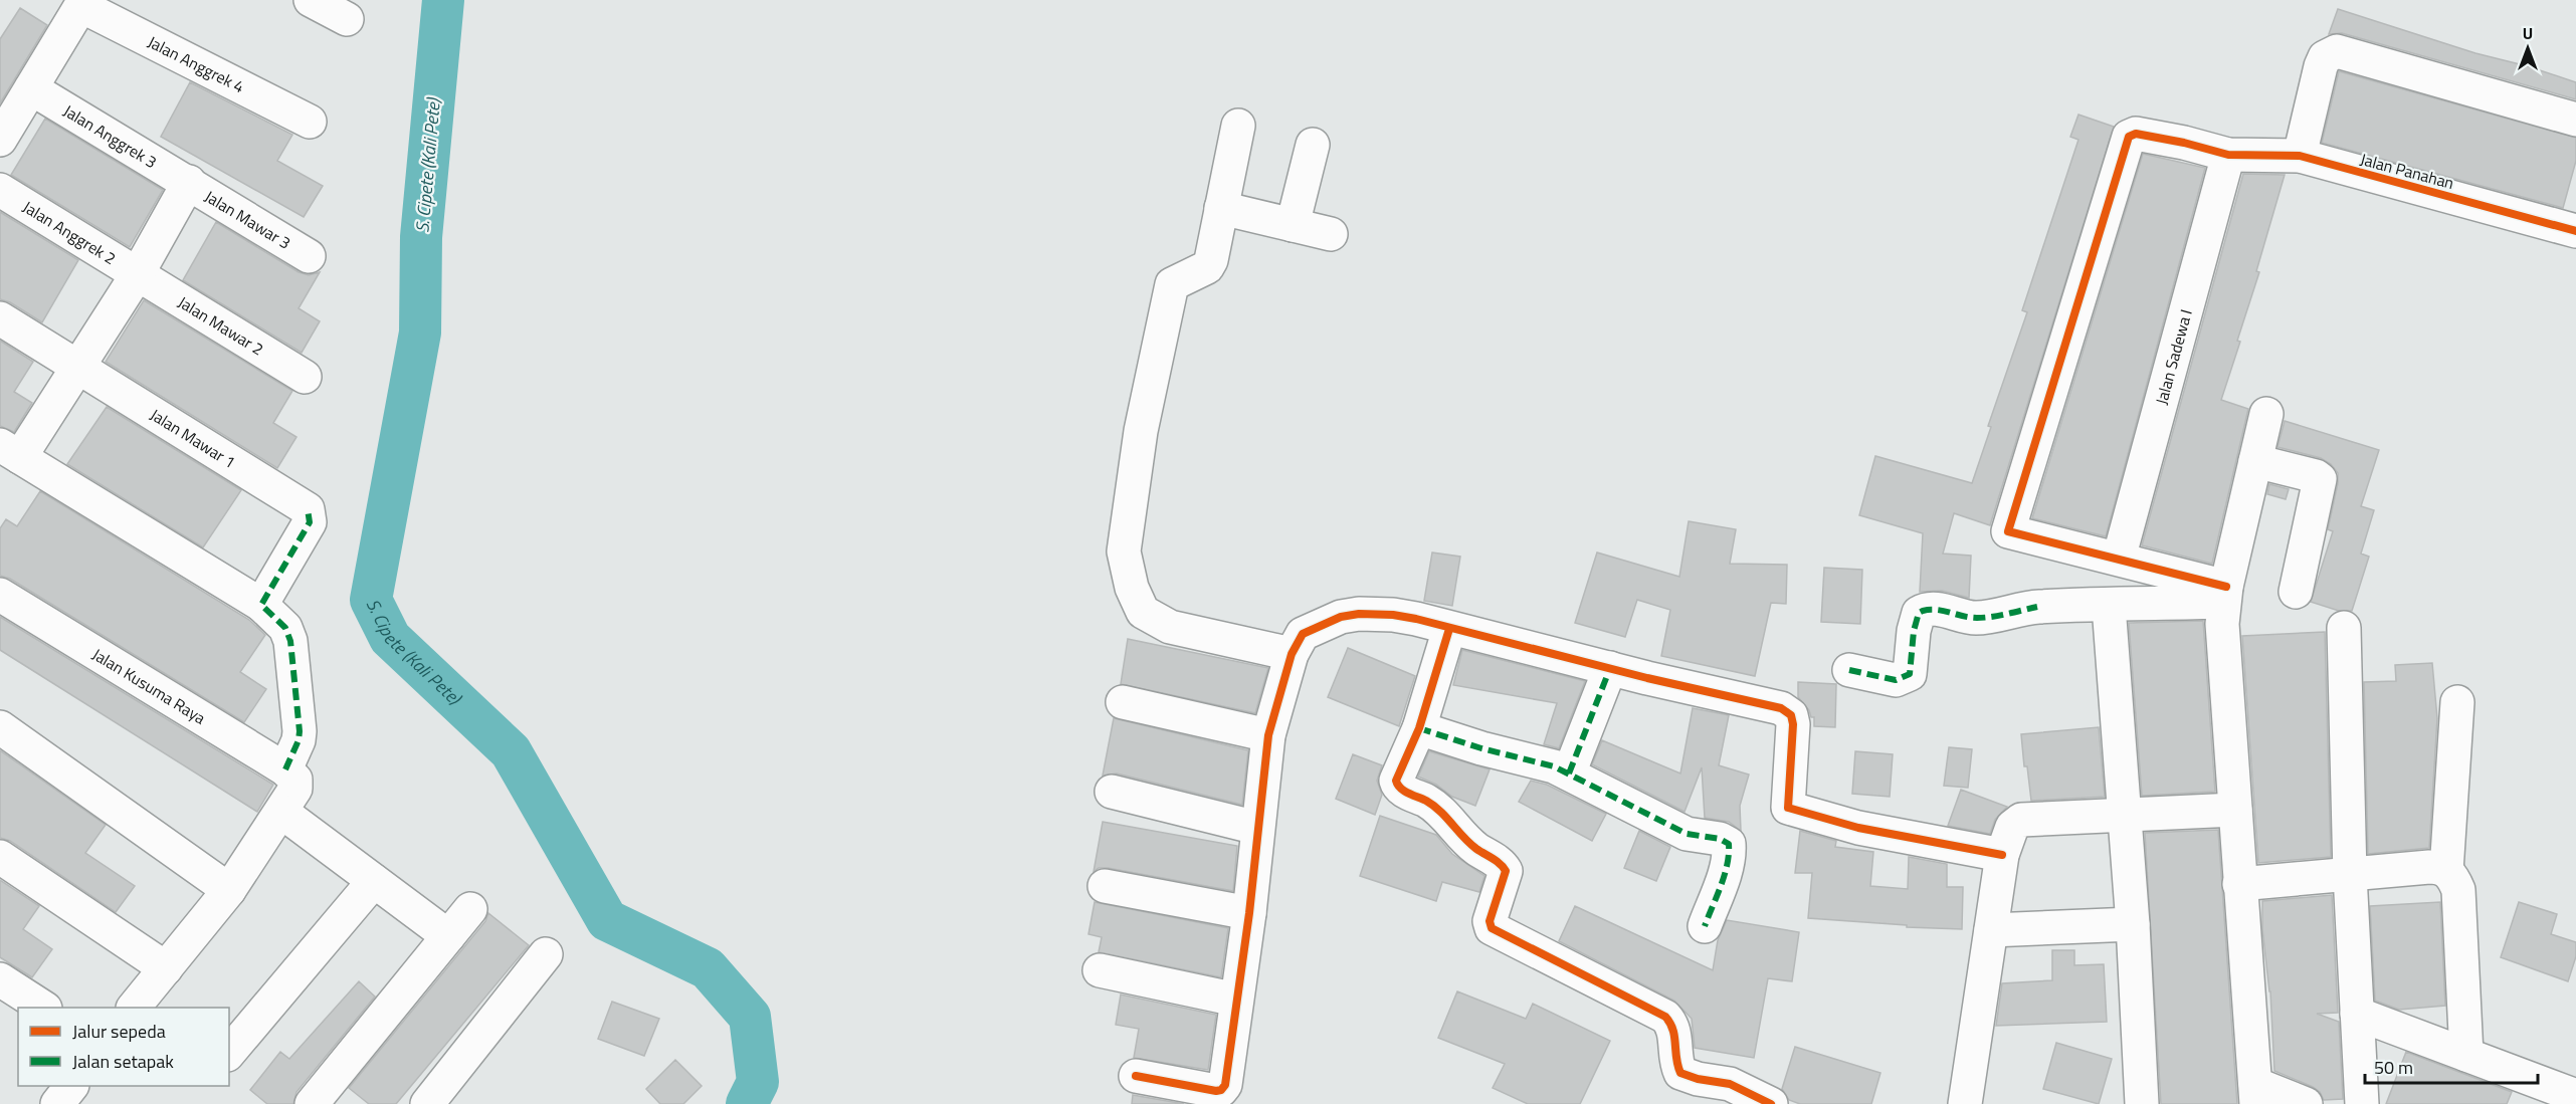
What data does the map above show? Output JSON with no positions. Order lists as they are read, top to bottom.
{
  "streets": {
    "street": [
      "Jalan Anggrek 4",
      "Jalan Anggrek 3",
      "Jalan Panahan",
      "Jalan Mawar 3",
      "Jalan Anggrek 2",
      "Jalan Mawar 2",
      "Jalan Sadewa I",
      "Jalan Mawar 1",
      "Jalan Kusuma Raya"
    ]
  },
  "crossings": [
    ["Jalan Anggrek 3", "Jalan Mawar 3"],
    ["Jalan Panahan", "Jalan Sadewa I"],
    ["Jalan Anggrek 2", "Jalan Mawar 2"]
  ],
  "water": ["S. Cipete (Kali Pete)"],
  "legend": ["Jalur sepeda", "Jalan setapak"],
  "scale_bar": "50 m",
  "north": "top"
}
